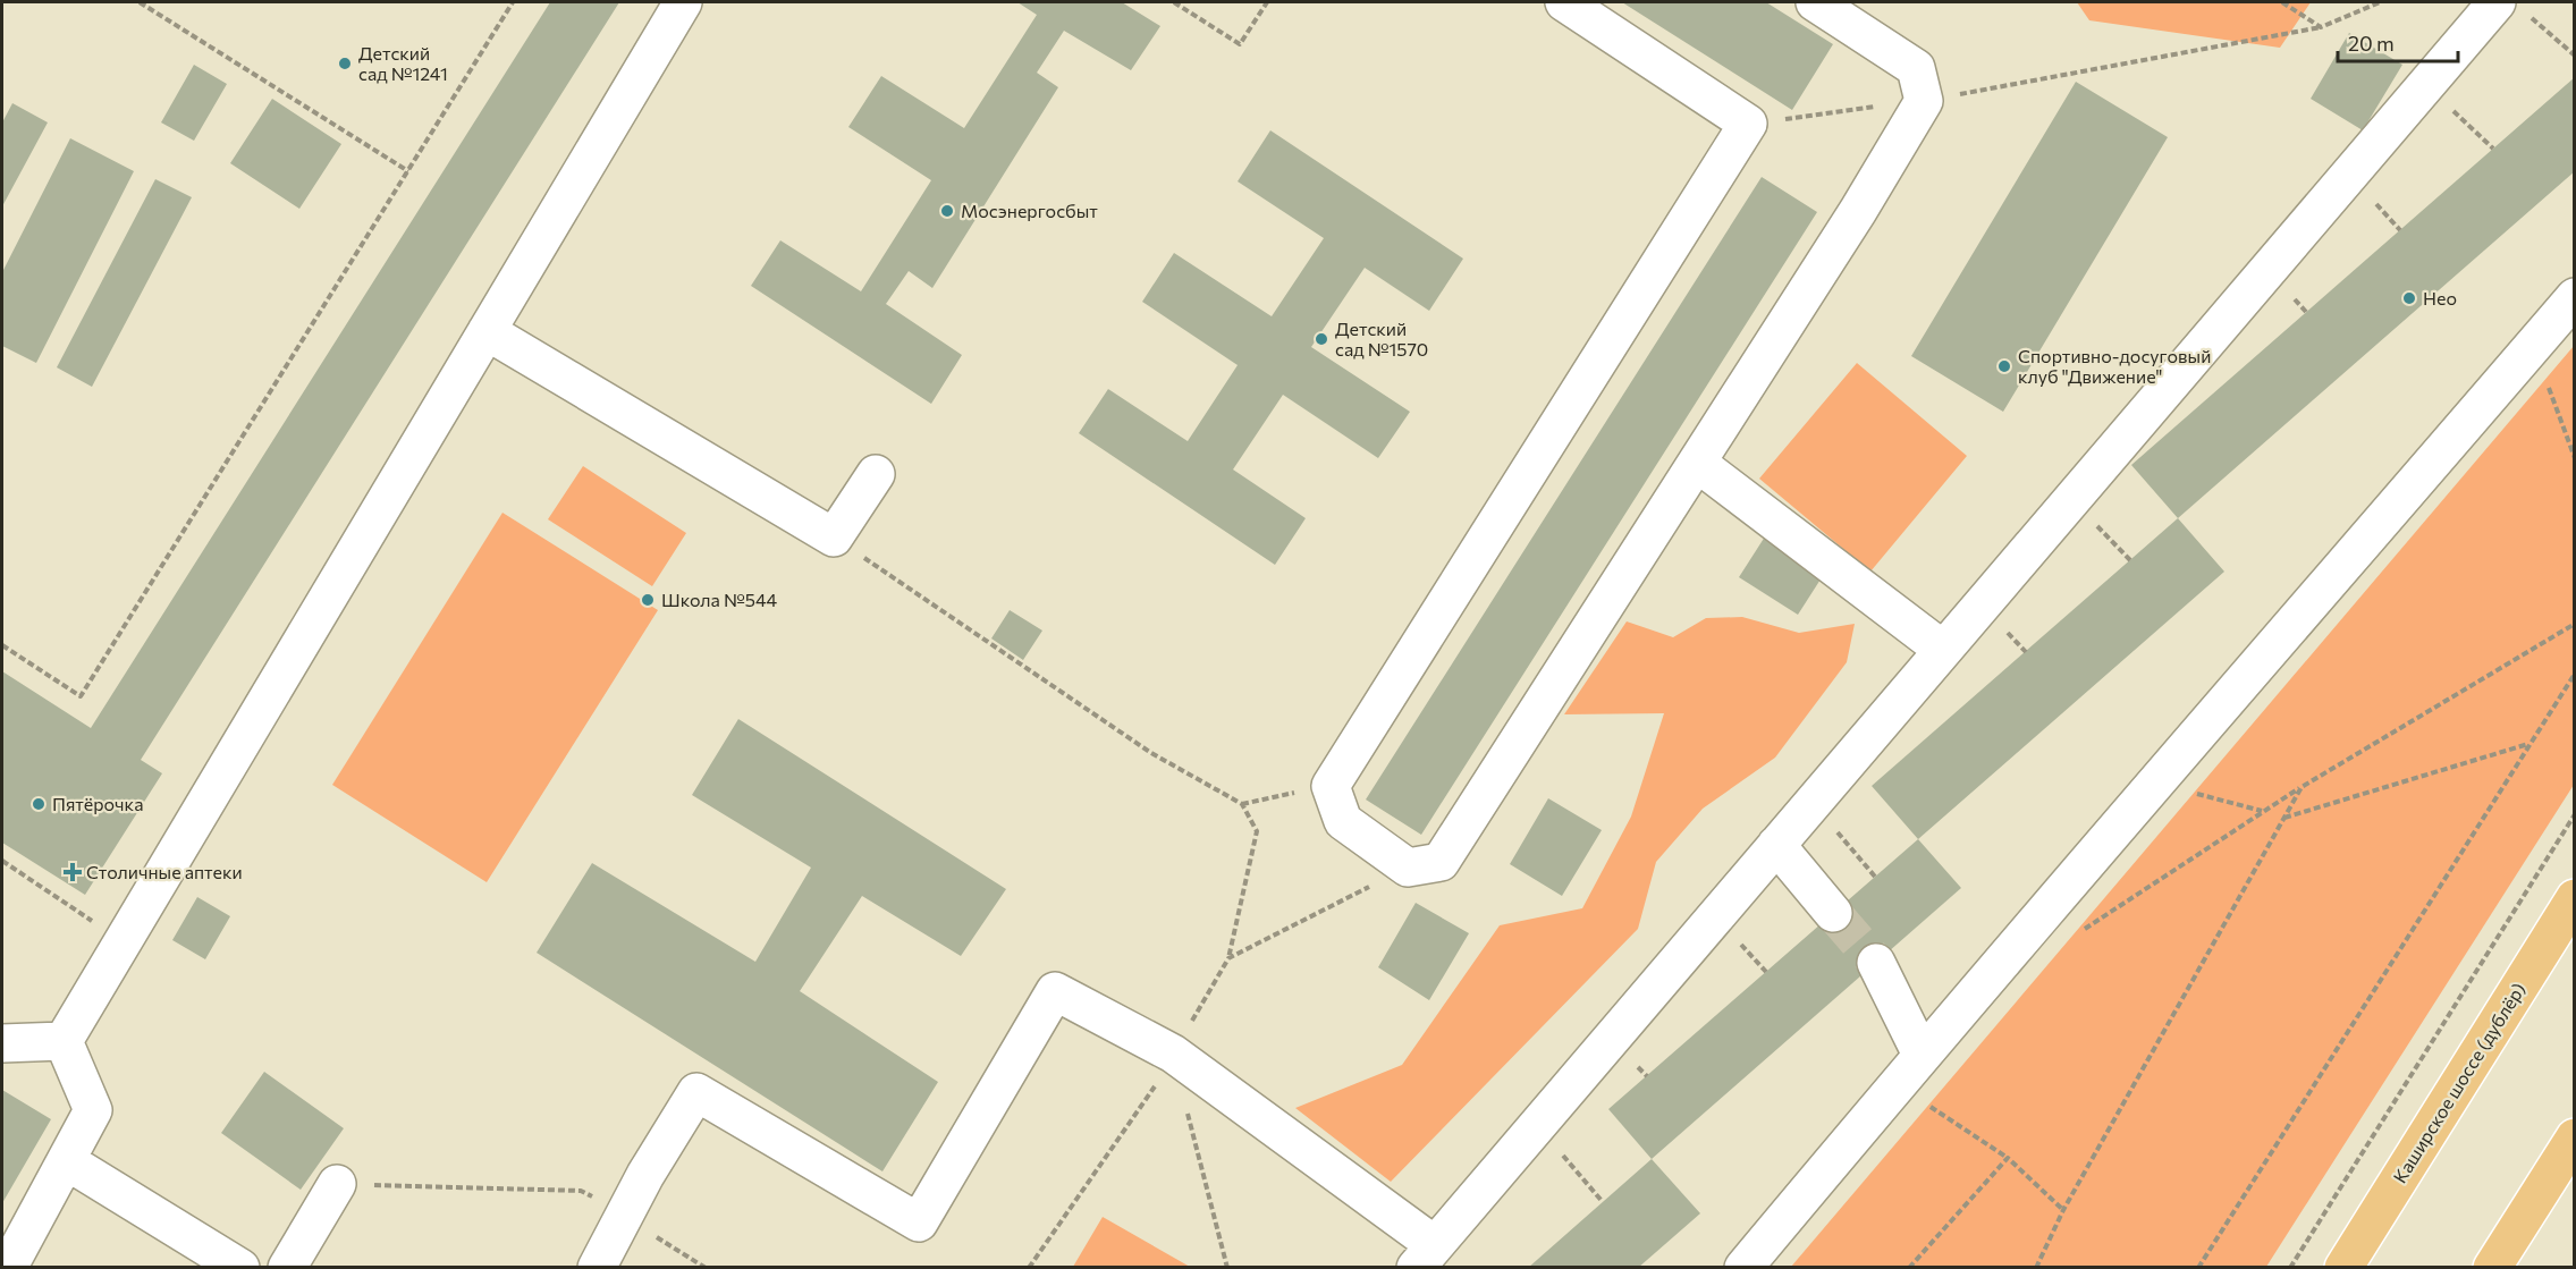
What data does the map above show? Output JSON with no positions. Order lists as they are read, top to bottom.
{
  "streets": {
    "main road": ["Каширское шоссе (дублёр)"]
  },
  "places": {
    "other": [
      "Детский сад №1241",
      "Мосэнергосбыт",
      "Нео",
      "Детский сад №1570",
      "Спортивно-досуговый клуб \"Движение\"",
      "Школа №544",
      "Пятёрочка"
    ],
    "health": ["Столичные аптеки"]
  },
  "scale_bar": "20 m"
}
